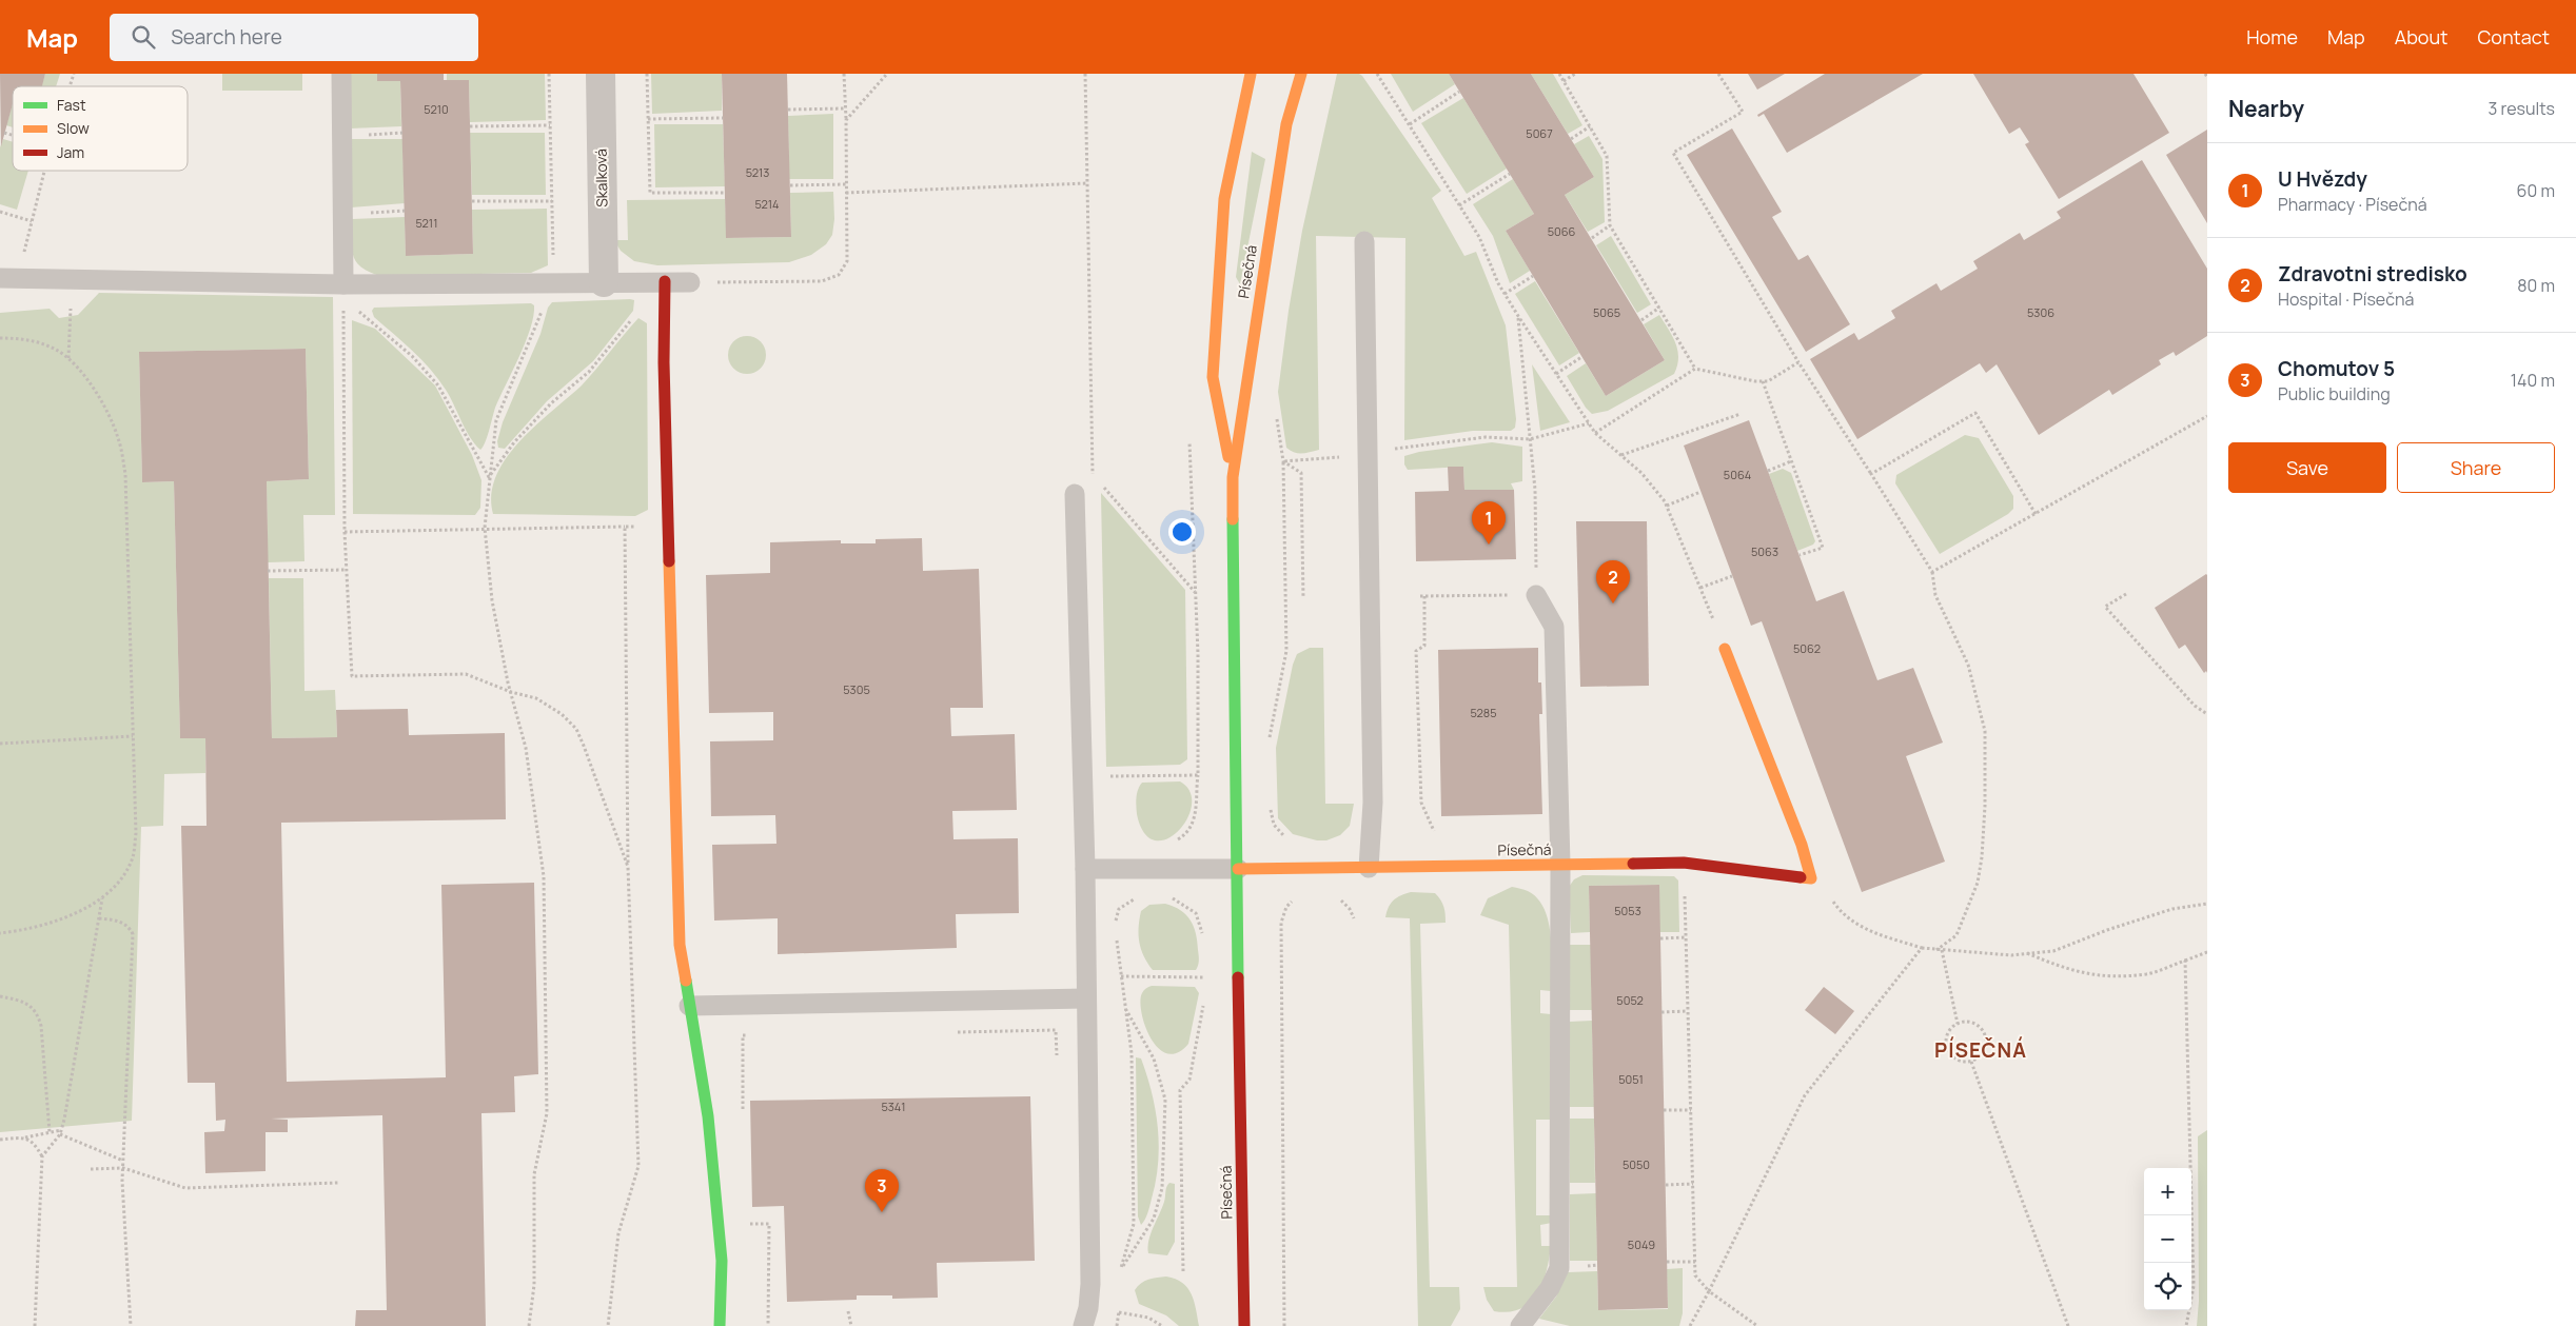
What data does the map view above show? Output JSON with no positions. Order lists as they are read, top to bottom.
{
  "streets": {
    "street": ["Skalková", "Písečná"]
  },
  "districts": ["PÍSEČNÁ"],
  "house_numbers": [
    "5210",
    "5067",
    "5213",
    "5214",
    "5211",
    "5066",
    "5065",
    "5306",
    "5064",
    "5063",
    "5062",
    "5305",
    "5285",
    "5053",
    "5052",
    "5051",
    "5341",
    "5050",
    "5049"
  ],
  "legend": ["Fast", "Slow", "Jam"],
  "page": {
    "header": "Map",
    "search": "Search here",
    "nav": [
      "Home",
      "Map",
      "About",
      "Contact"
    ],
    "heading": ["Nearby", "3 results"],
    "list": [
      {
        "mark": "1",
        "name": "U Hvězdy",
        "note": "Pharmacy · Písečná",
        "value": "60 m"
      },
      {
        "mark": "2",
        "name": "Zdravotni stredisko",
        "note": "Hospital · Písečná",
        "value": "80 m"
      },
      {
        "mark": "3",
        "name": "Chomutov 5",
        "note": "Public building",
        "value": "140 m"
      }
    ],
    "buttons": ["Save", "Share"],
    "pins": ["1", "2", "3"],
    "map_buttons": ["+", "−"]
  }
}
